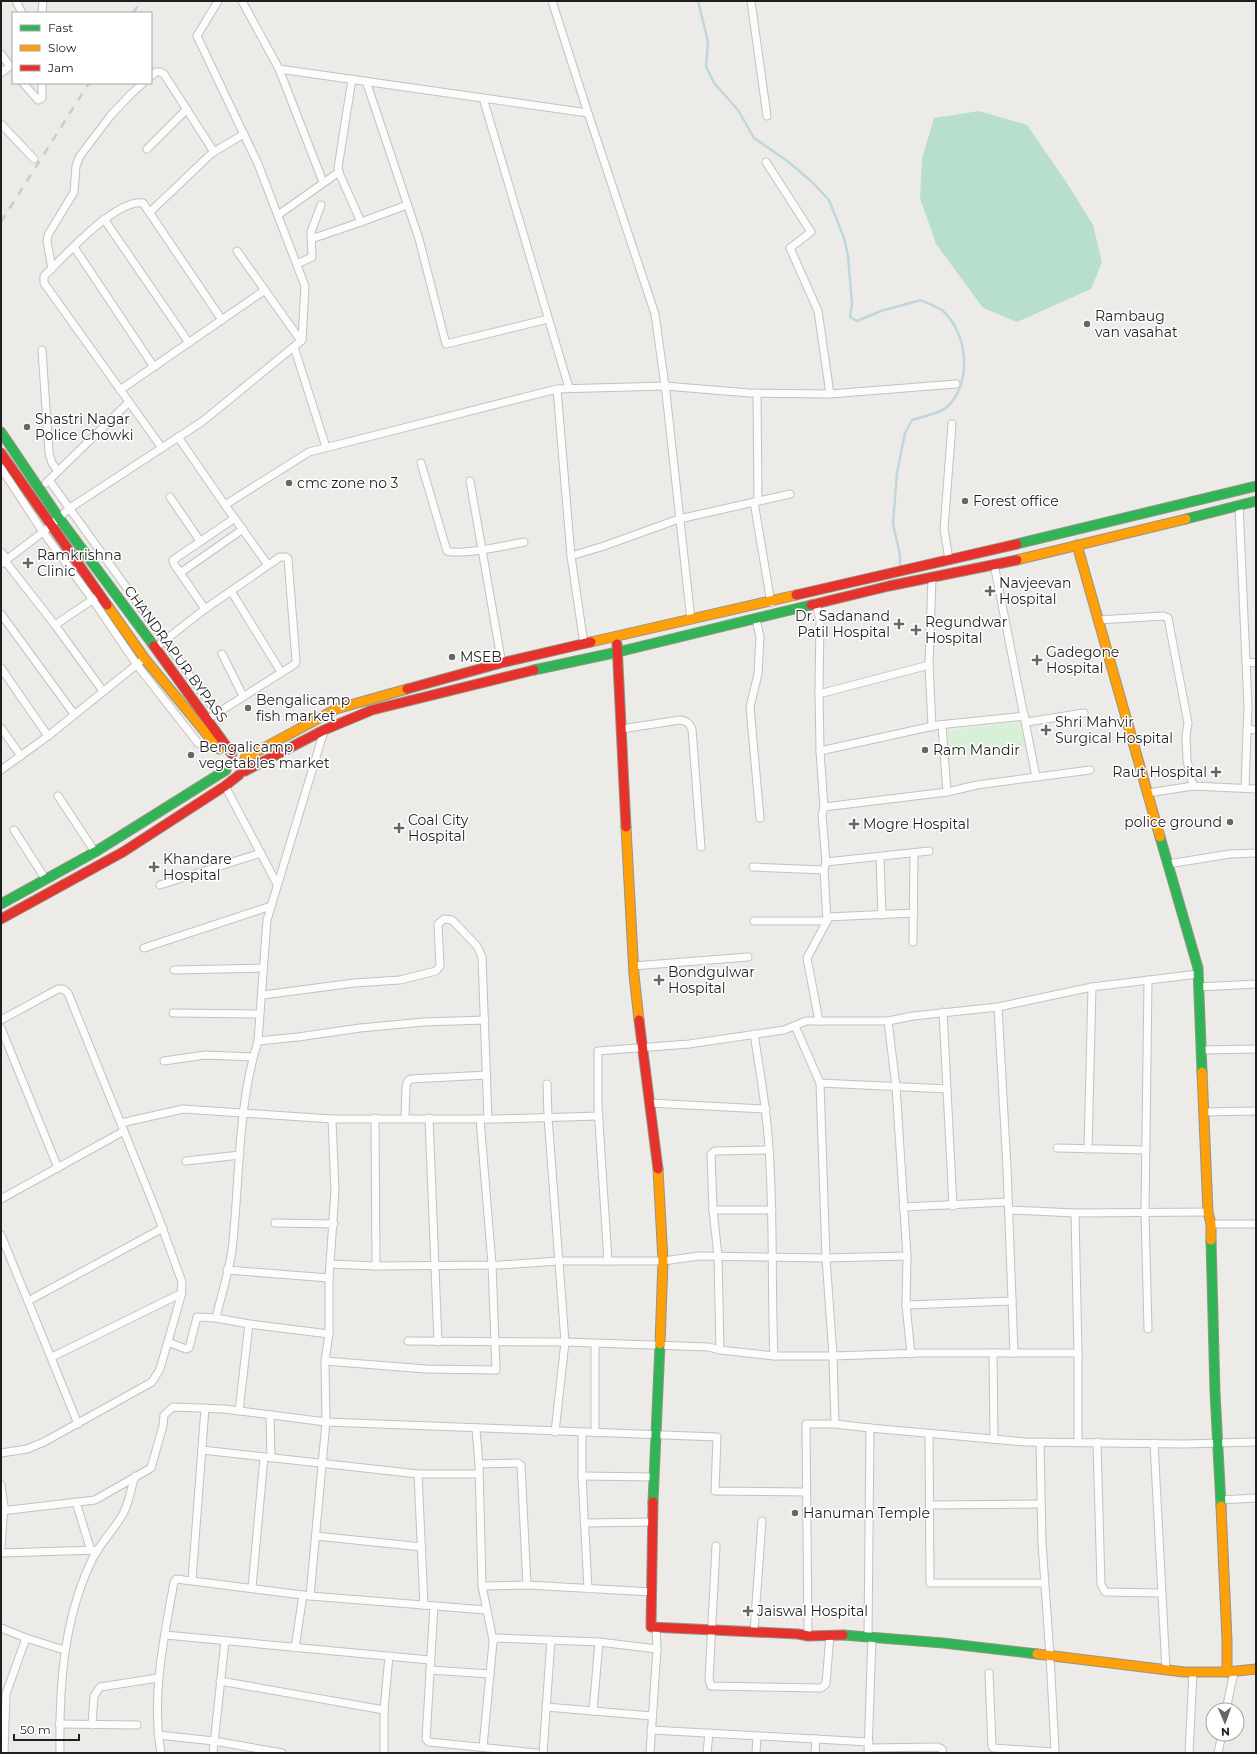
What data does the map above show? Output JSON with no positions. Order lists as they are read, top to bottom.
{
  "streets": {
    "main road": ["CHANDRAPUR BYPASS"]
  },
  "places": {
    "other": [
      "Rambaug van vasahat",
      "Shastri Nagar Police Chowki",
      "cmc zone no 3",
      "Forest office",
      "MSEB",
      "Bengalicamp fish market",
      "Ram Mandir",
      "Bengalicamp vegetables market",
      "police ground",
      "Hanuman Temple"
    ],
    "health": [
      "Ramkrishna Clinic",
      "Navjeevan Hospital",
      "Dr. Sadanand Patil Hospital",
      "Regundwar Hospital",
      "Gadegone Hospital",
      "Shri Mahvir Surgical Hospital",
      "Raut Hospital",
      "Mogre Hospital",
      "Coal City Hospital",
      "Khandare Hospital",
      "Bondgulwar Hospital",
      "Jaiswal Hospital"
    ]
  },
  "legend": ["Fast", "Slow", "Jam"],
  "scale_bar": "50 m",
  "north": "bottom"
}
